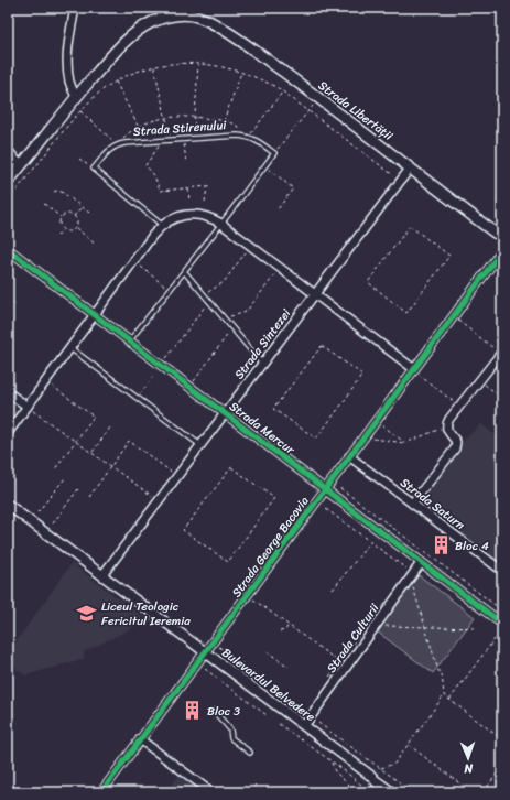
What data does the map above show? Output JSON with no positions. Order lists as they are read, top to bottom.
{
  "streets": {
    "main road": ["Strada Libertății"],
    "street": [
      "Strada Sintezei",
      "Strada Mercur",
      "Strada Saturn",
      "Strada George Bacovia",
      "Strada Culturii",
      "Bulevardul Belvedere"
    ],
    "lane": ["Strada Stirenului"]
  },
  "crossings": [
    ["Strada Libertății", "Strada Sintezei"],
    ["Strada Sintezei", "Strada Mercur"],
    ["Strada Sintezei", "Bulevardul Belvedere"],
    ["Strada Mercur", "Strada George Bacovia"],
    ["Strada Mercur", "Strada Culturii"],
    ["Strada Saturn", "Strada George Bacovia"],
    ["Strada George Bacovia", "Bulevardul Belvedere"],
    ["Strada Culturii", "Bulevardul Belvedere"]
  ],
  "places": {
    "building": ["Bloc 4", "Bloc 3"],
    "school or university": ["Liceul Teologic Fericitul Ieremia"]
  },
  "north": "bottom"
}
